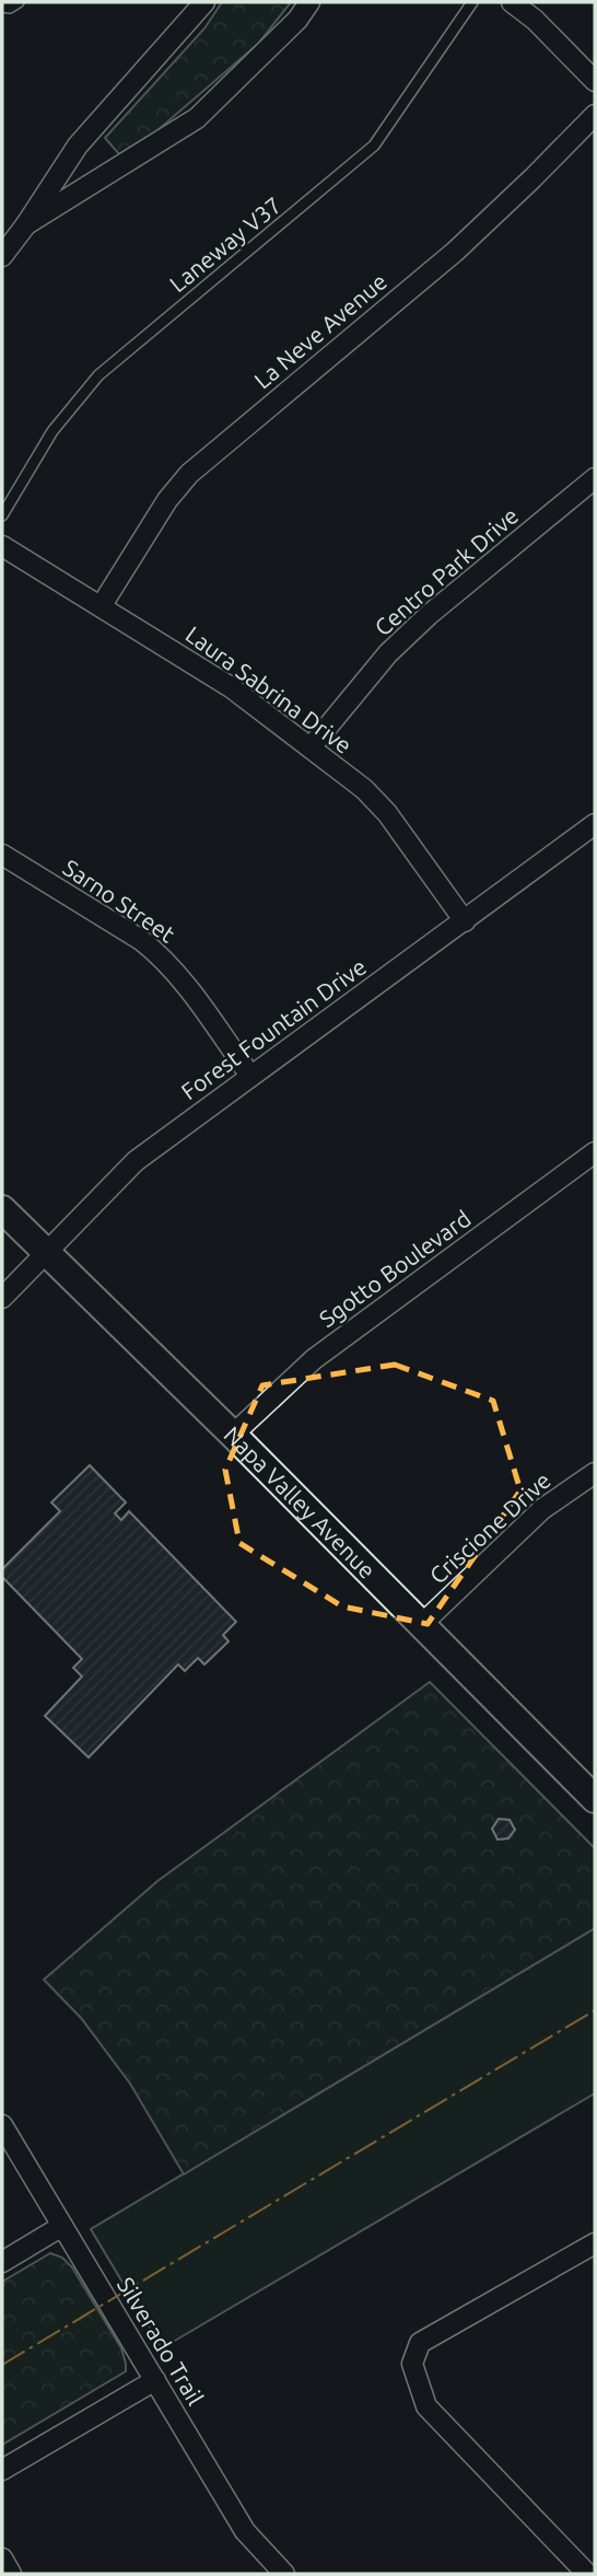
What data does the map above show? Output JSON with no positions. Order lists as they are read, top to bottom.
{
  "streets": {
    "street": [
      "La Neve Avenue",
      "Centro Park Drive",
      "Laura Sabrina Drive",
      "Sarno Street",
      "Forest Fountain Drive",
      "Sgotto Boulevard",
      "Napa Valley Avenue",
      "Criscione Drive",
      "Silverado Trail"
    ],
    "lane": ["Laneway V37"]
  },
  "crossings": [
    ["La Neve Avenue", "Laura Sabrina Drive"],
    ["Centro Park Drive", "Laura Sabrina Drive"],
    ["Laura Sabrina Drive", "Forest Fountain Drive"],
    ["Sarno Street", "Forest Fountain Drive"],
    ["Forest Fountain Drive", "Napa Valley Avenue"],
    ["Sgotto Boulevard", "Napa Valley Avenue"],
    ["Napa Valley Avenue", "Criscione Drive"]
  ]
}
